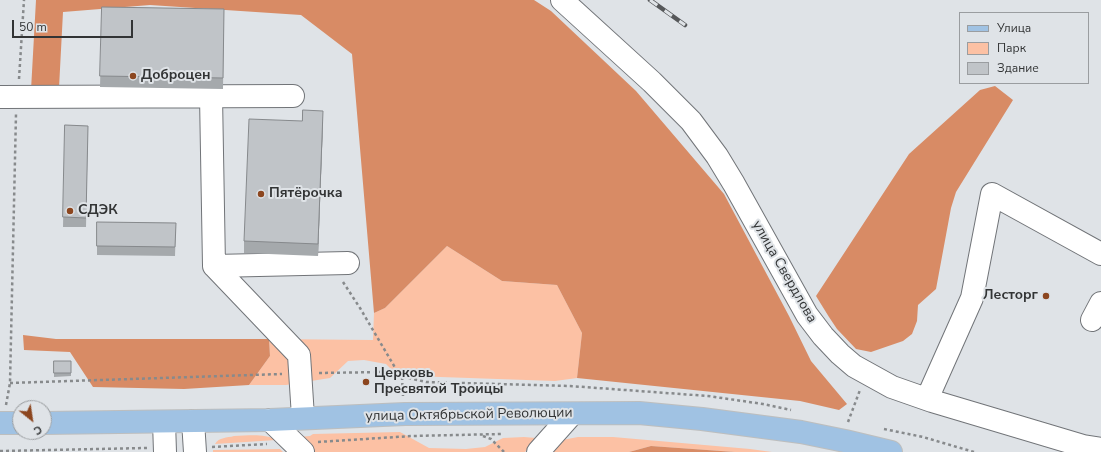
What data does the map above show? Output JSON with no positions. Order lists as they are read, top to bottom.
{
  "streets": {
    "main road": ["улица Октябрьской Революции"],
    "street": ["улица Свердлова"]
  },
  "places": [
    "Доброцен",
    "Пятёрочка",
    "СДЭК",
    "Лесторг",
    "Церковь Пресвятой Троицы"
  ],
  "legend": ["Улица", "Парк", "Здание"],
  "scale_bar": "50 m",
  "north": "bottom right"
}
